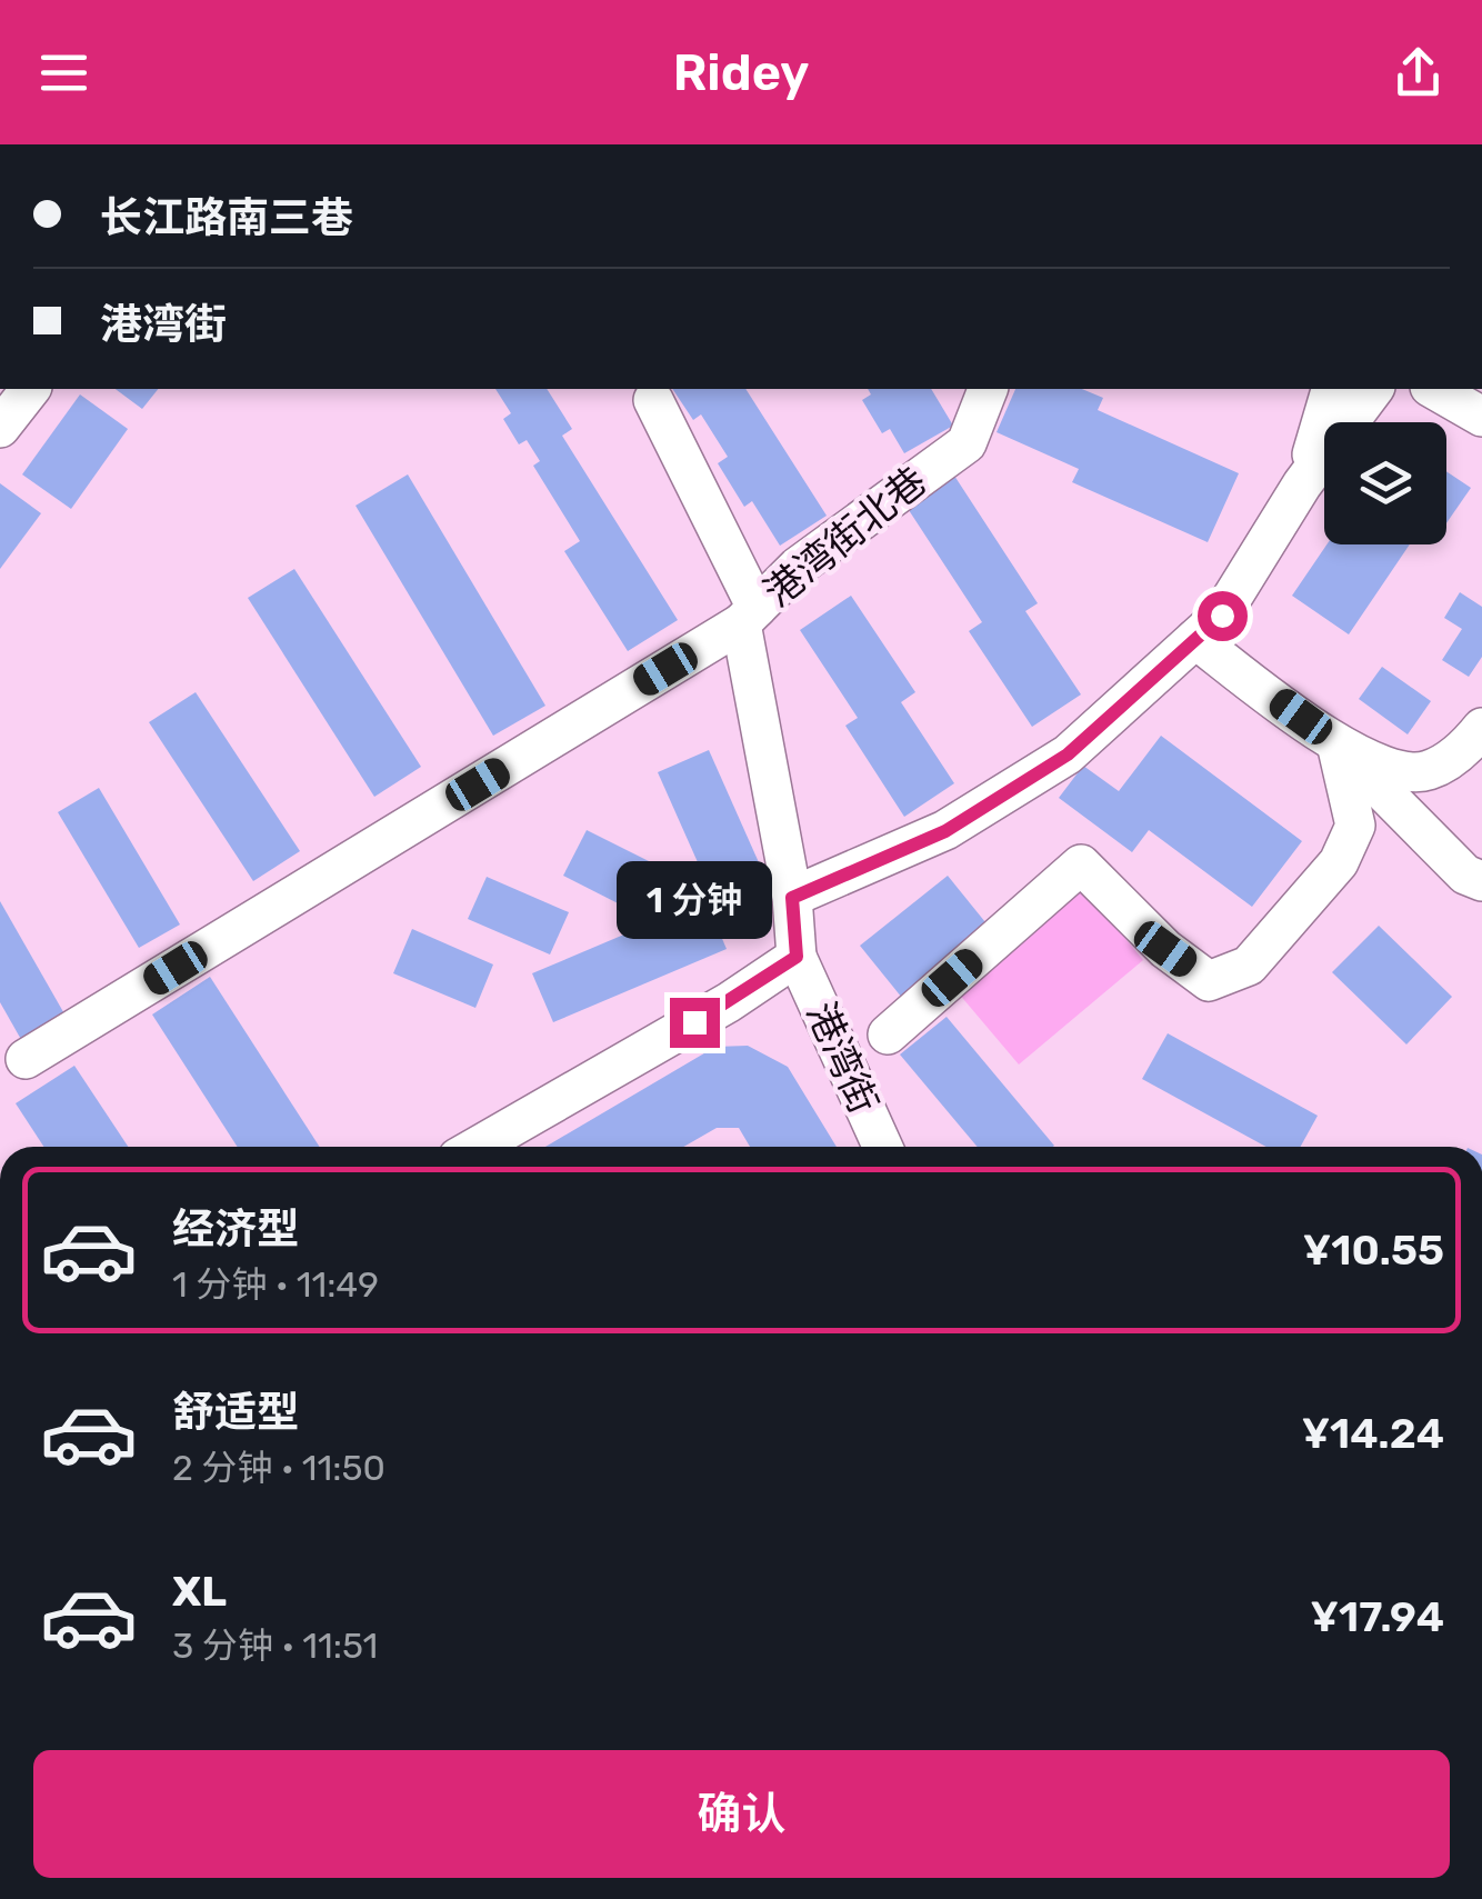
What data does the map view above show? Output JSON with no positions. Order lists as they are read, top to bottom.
{
  "streets": {
    "street": ["港湾街北巷", "港湾街"]
  },
  "crossings": [
    ["港湾街北巷", "港湾街"]
  ],
  "page": {
    "header": "Ridey",
    "banner": ["长江路南三巷", "港湾街"],
    "bubble": "1 分钟",
    "list": [
      {
        "name": "经济型",
        "note": "1 分钟 · 11:49",
        "value": "¥10.55"
      },
      {
        "name": "舒适型",
        "note": "2 分钟 · 11:50",
        "value": "¥14.24"
      },
      {
        "name": "XL",
        "note": "3 分钟 · 11:51",
        "value": "¥17.94"
      }
    ],
    "buttons": "确认"
  }
}
